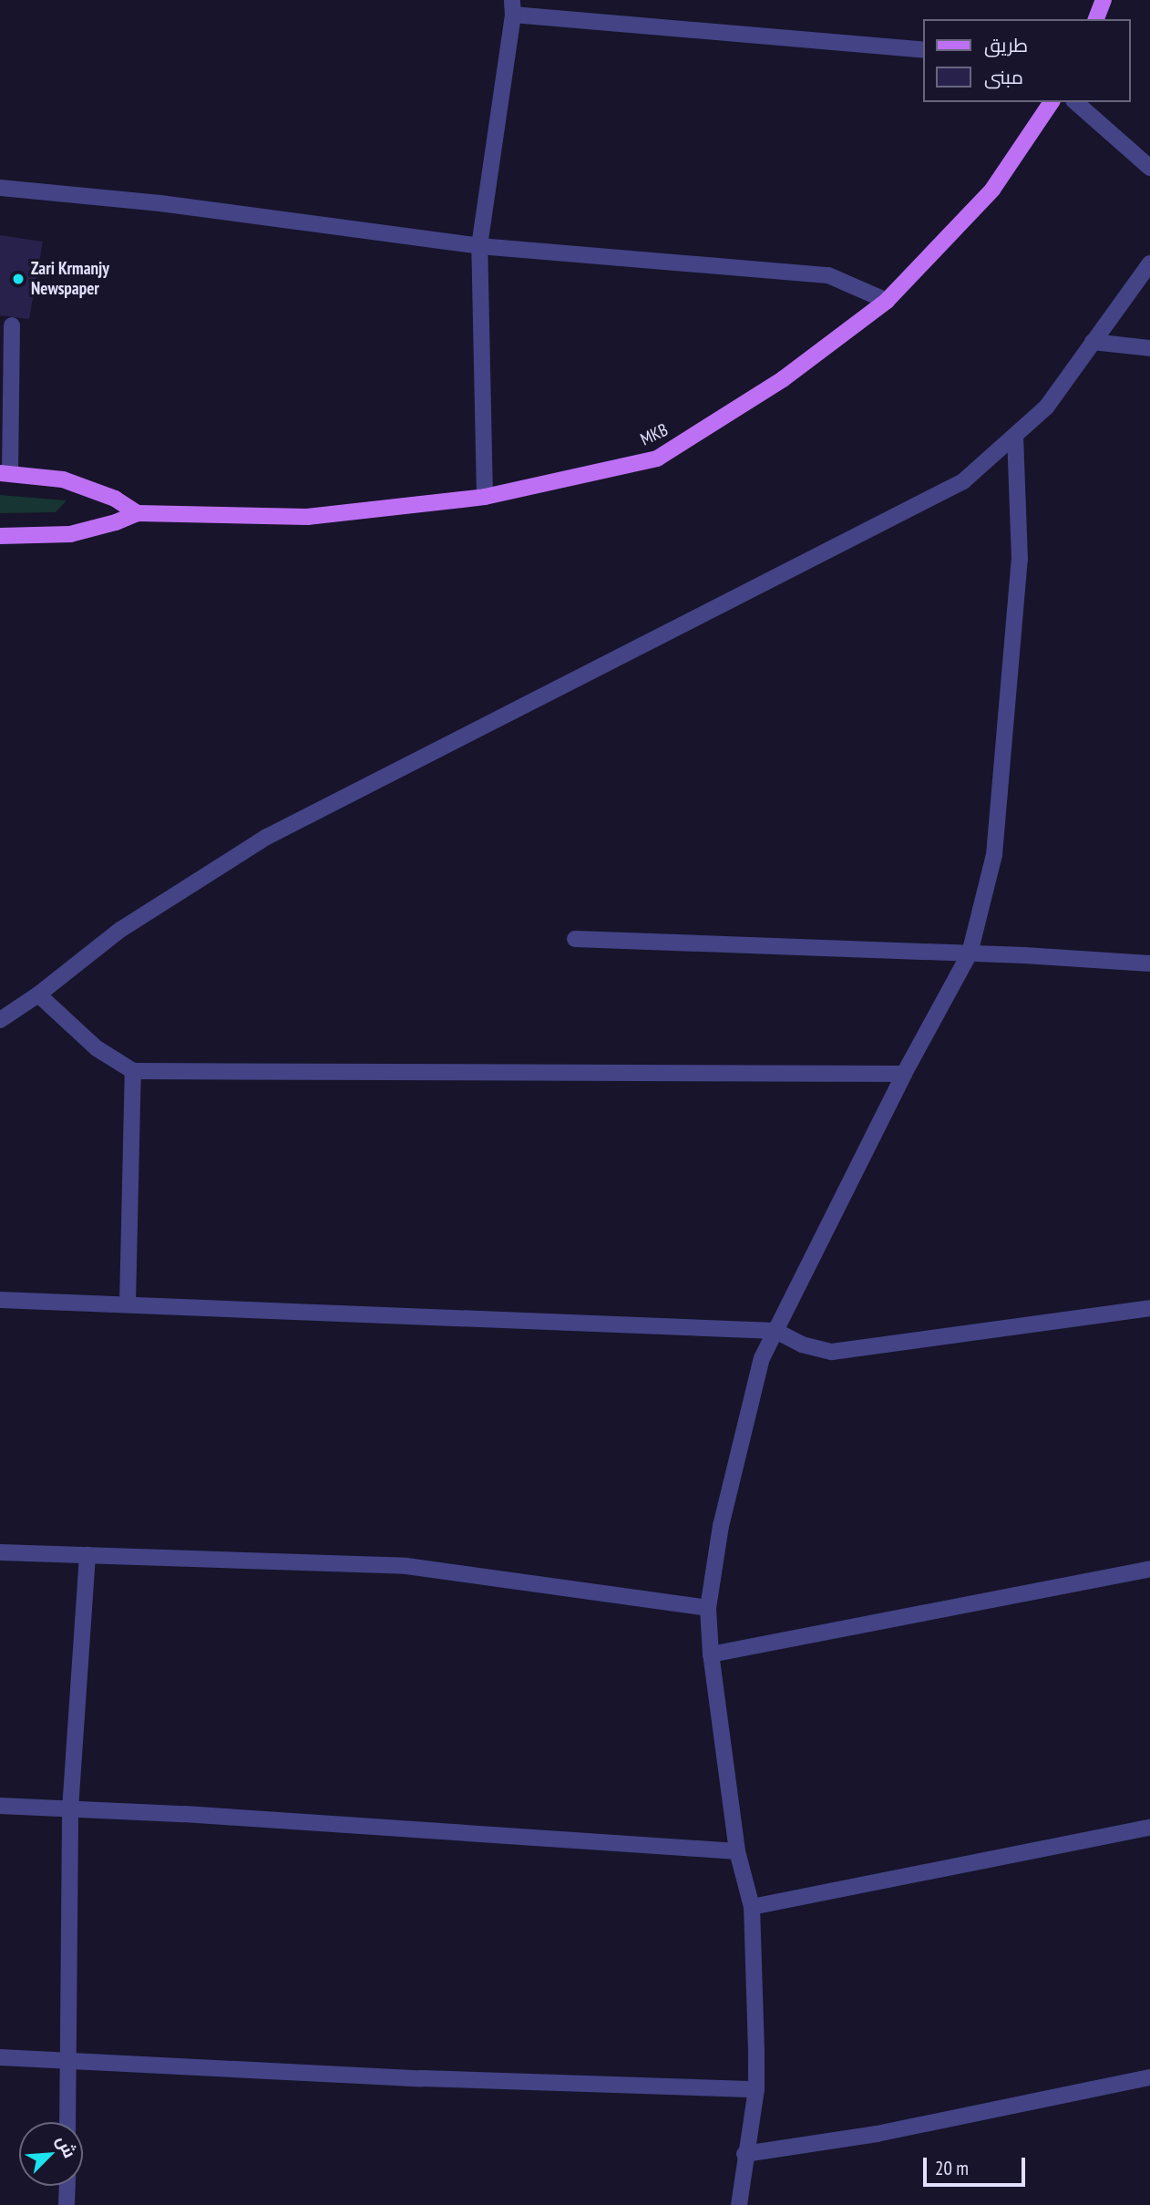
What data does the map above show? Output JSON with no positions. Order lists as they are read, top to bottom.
{
  "streets": {
    "main road": ["MKB"]
  },
  "places": ["Zari Krmanjy Newspaper"],
  "legend": ["طريق", "مبنى"],
  "scale_bar": "20 m",
  "north": "top right"
}
